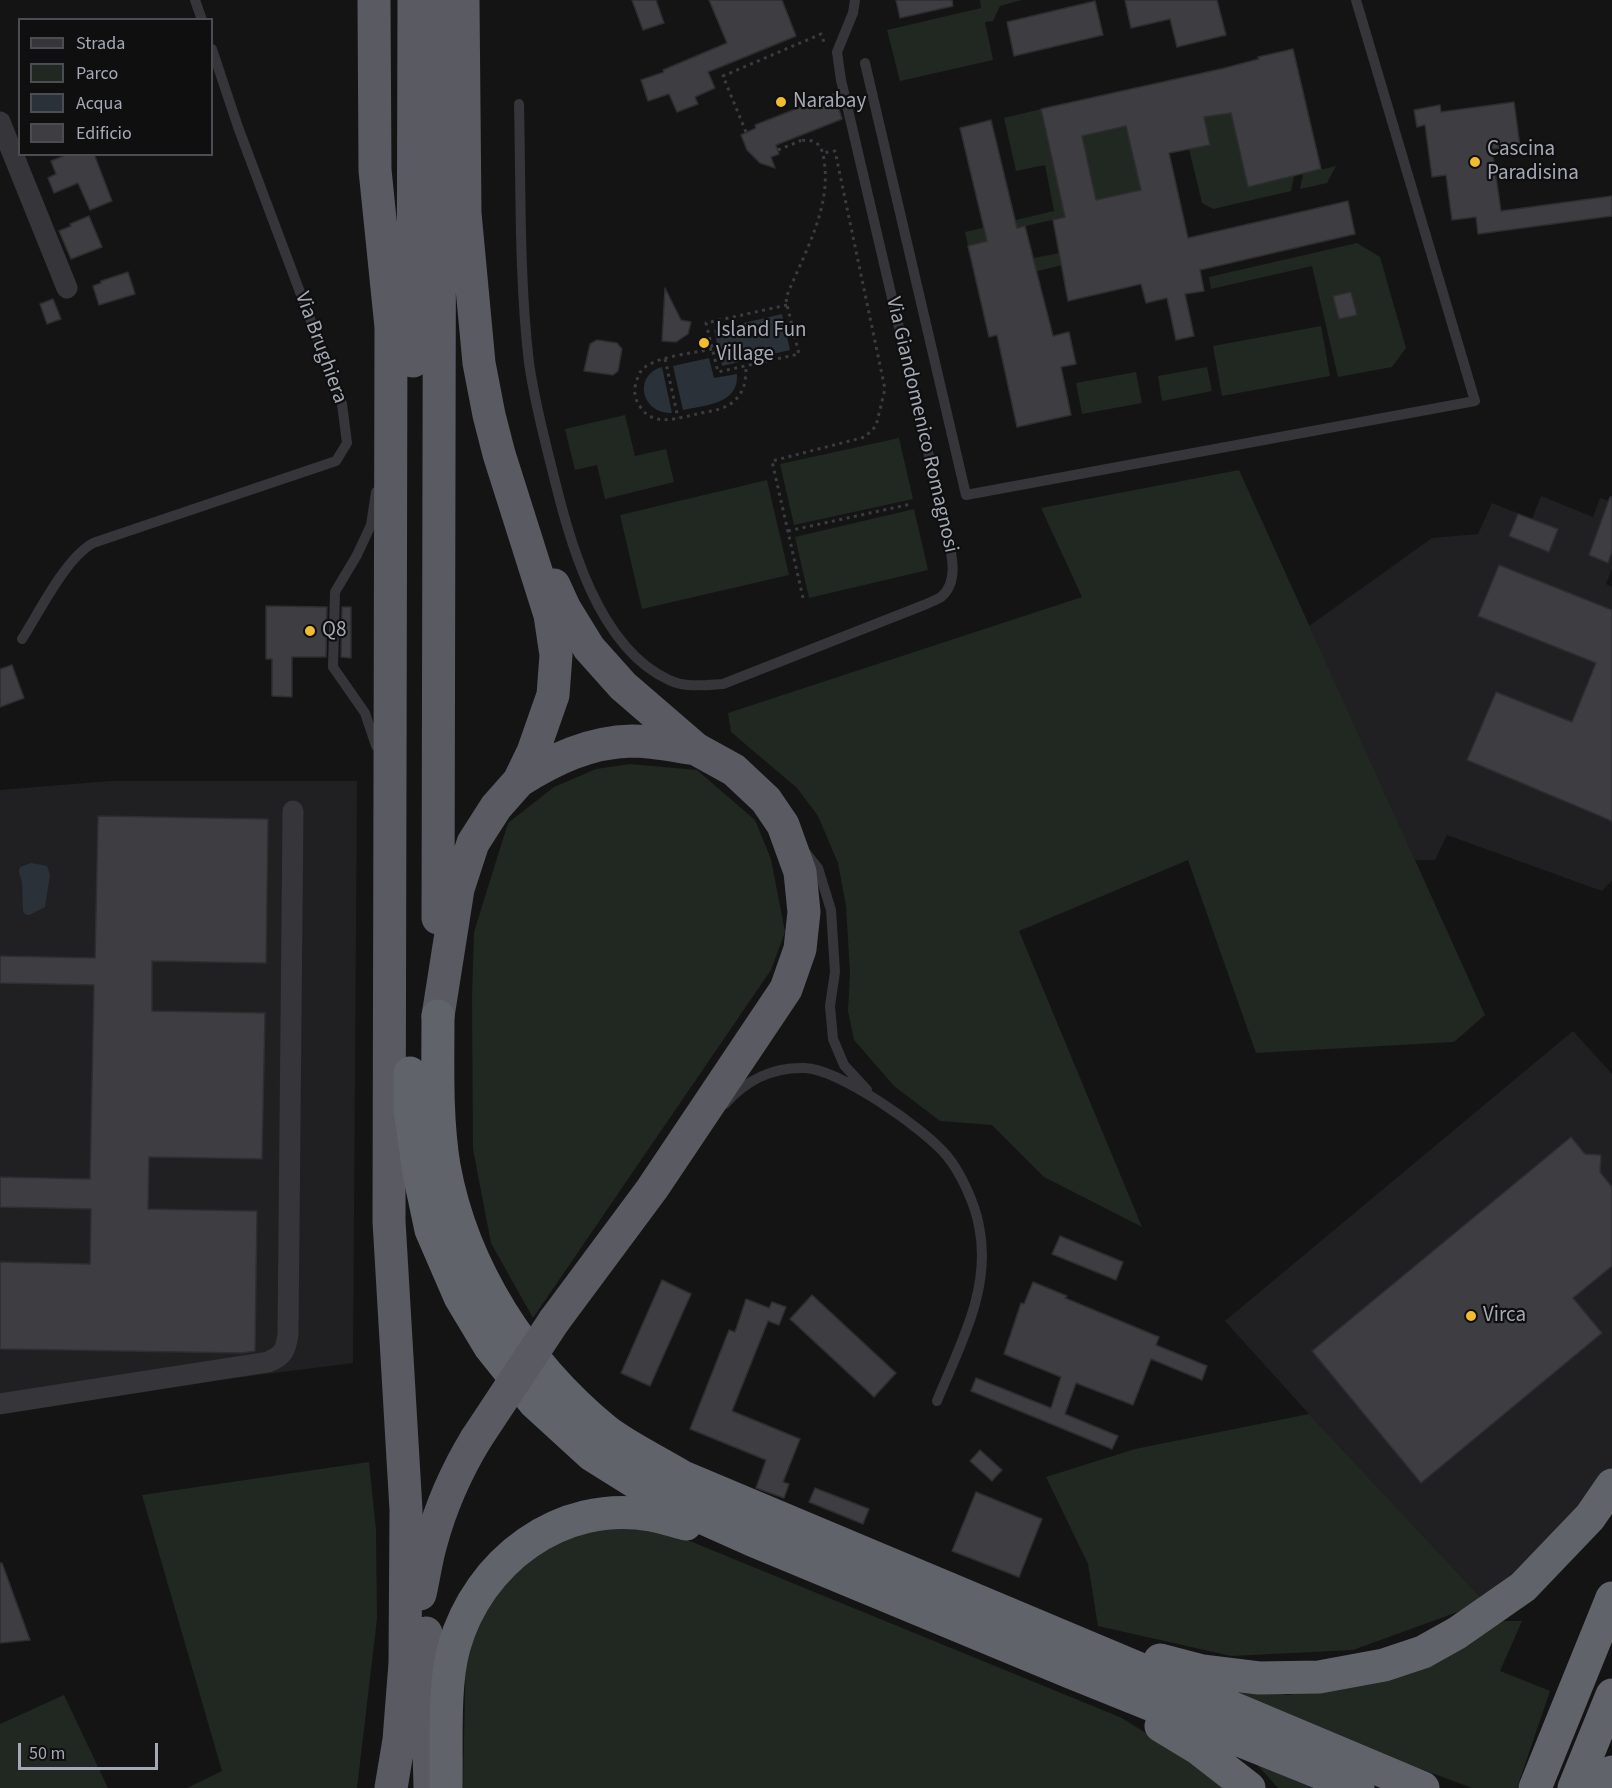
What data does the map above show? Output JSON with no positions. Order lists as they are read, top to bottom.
{
  "streets": {
    "lane": ["Via Brughiera", "Via Giandomenico Romagnosi"]
  },
  "places": [
    "Narabay",
    "Cascina Paradisina",
    "Island Fun Village",
    "Q8",
    "Virca"
  ],
  "legend": [
    "Strada",
    "Parco",
    "Acqua",
    "Edificio"
  ],
  "scale_bar": "50 m"
}
